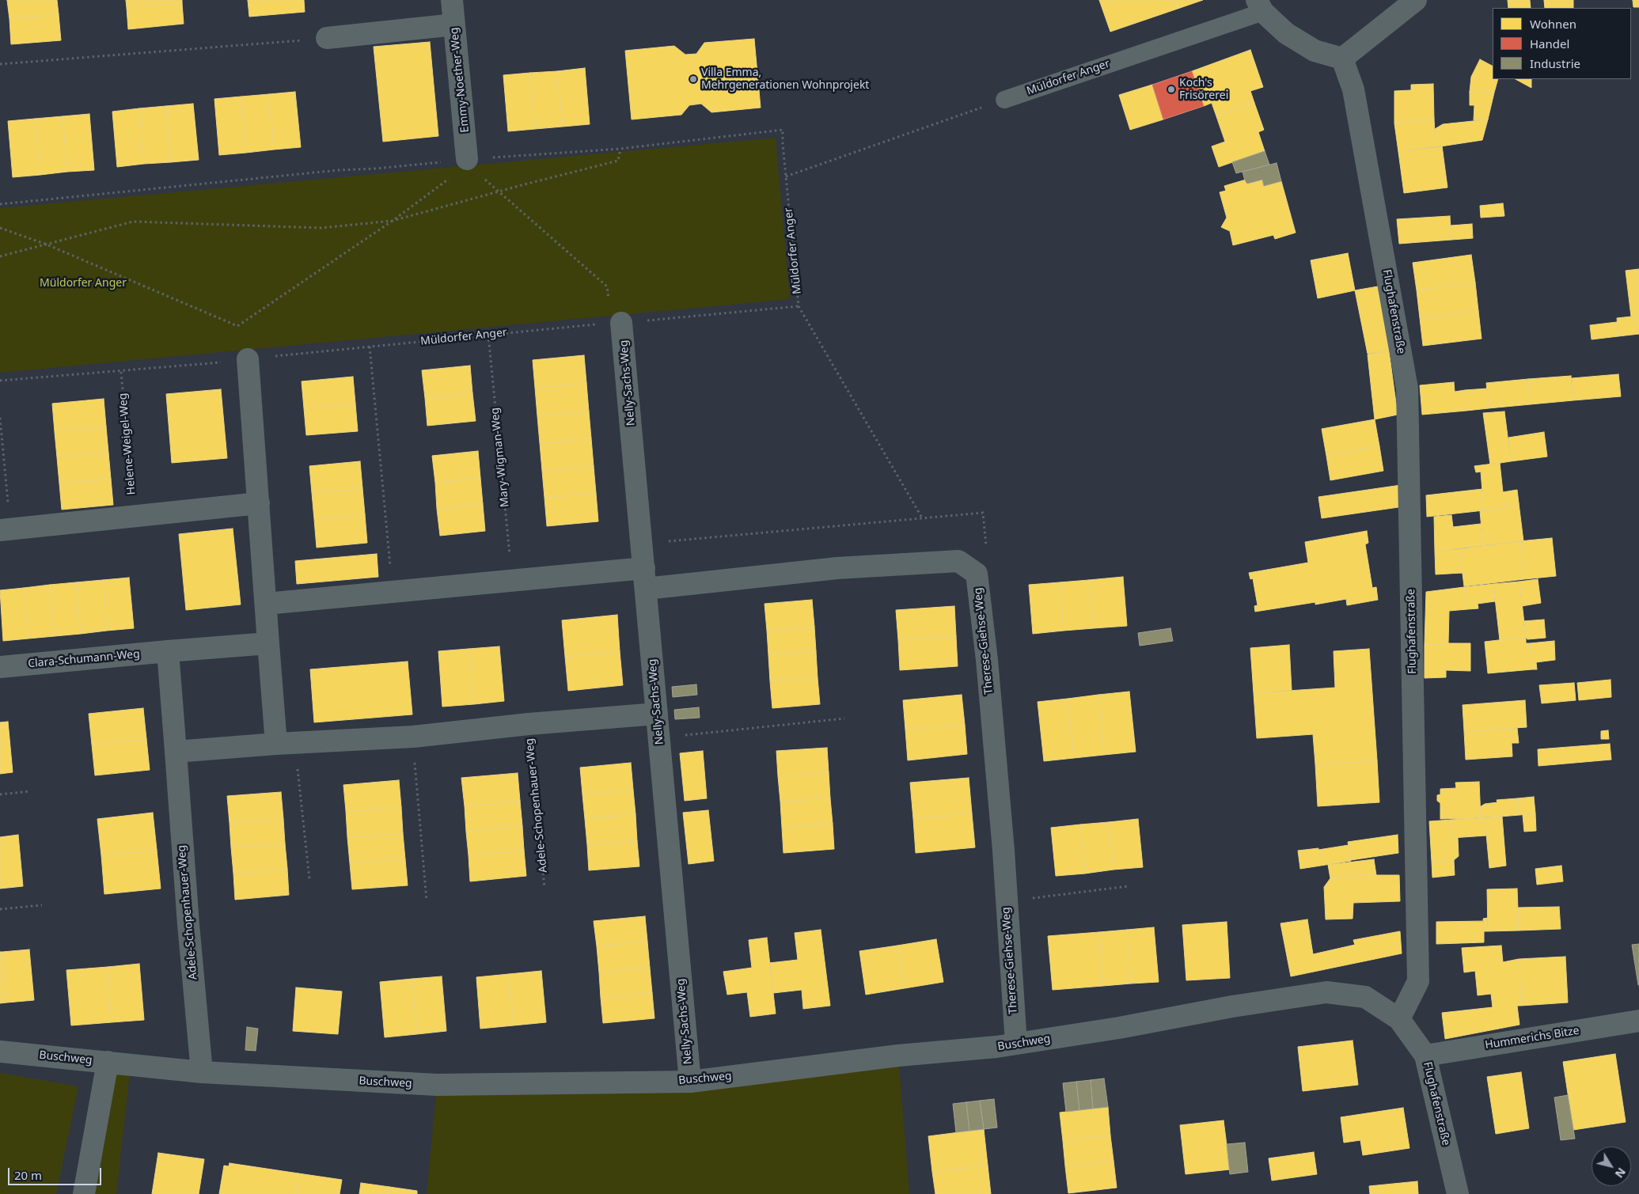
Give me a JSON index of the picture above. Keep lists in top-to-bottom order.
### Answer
{
  "streets": {
    "street": [
      "Emmy-Noether-Weg",
      "Flughafenstraße",
      "Nelly-Sachs-Weg",
      "Therese-Giehse-Weg",
      "Clara-Schumann-Weg",
      "Adele-Schopenhauer-Weg",
      "Hummerichs Bitze",
      "Buschweg"
    ],
    "lane": ["Müldorfer Anger"],
    "path": ["Helene-Weigel-Weg", "Mary-Wigman-Weg"]
  },
  "crossings": [
    ["Müldorfer Anger", "Emmy-Noether-Weg"],
    ["Müldorfer Anger", "Nelly-Sachs-Weg"],
    ["Müldorfer Anger", "Helene-Weigel-Weg"],
    ["Müldorfer Anger", "Mary-Wigman-Weg"],
    ["Flughafenstraße", "Hummerichs Bitze"],
    ["Flughafenstraße", "Buschweg"],
    ["Nelly-Sachs-Weg", "Therese-Giehse-Weg"],
    ["Nelly-Sachs-Weg", "Adele-Schopenhauer-Weg"],
    ["Nelly-Sachs-Weg", "Buschweg"],
    ["Therese-Giehse-Weg", "Buschweg"],
    ["Clara-Schumann-Weg", "Adele-Schopenhauer-Weg"],
    ["Adele-Schopenhauer-Weg", "Buschweg"]
  ],
  "parks": ["Müldorfer Anger"],
  "places": ["Villa Emma, Mehrgenerationen Wohnprojekt", "Koch's Frisörerei"],
  "legend": ["Wohnen", "Handel", "Industrie"],
  "scale_bar": "20 m",
  "north": "bottom right"
}
